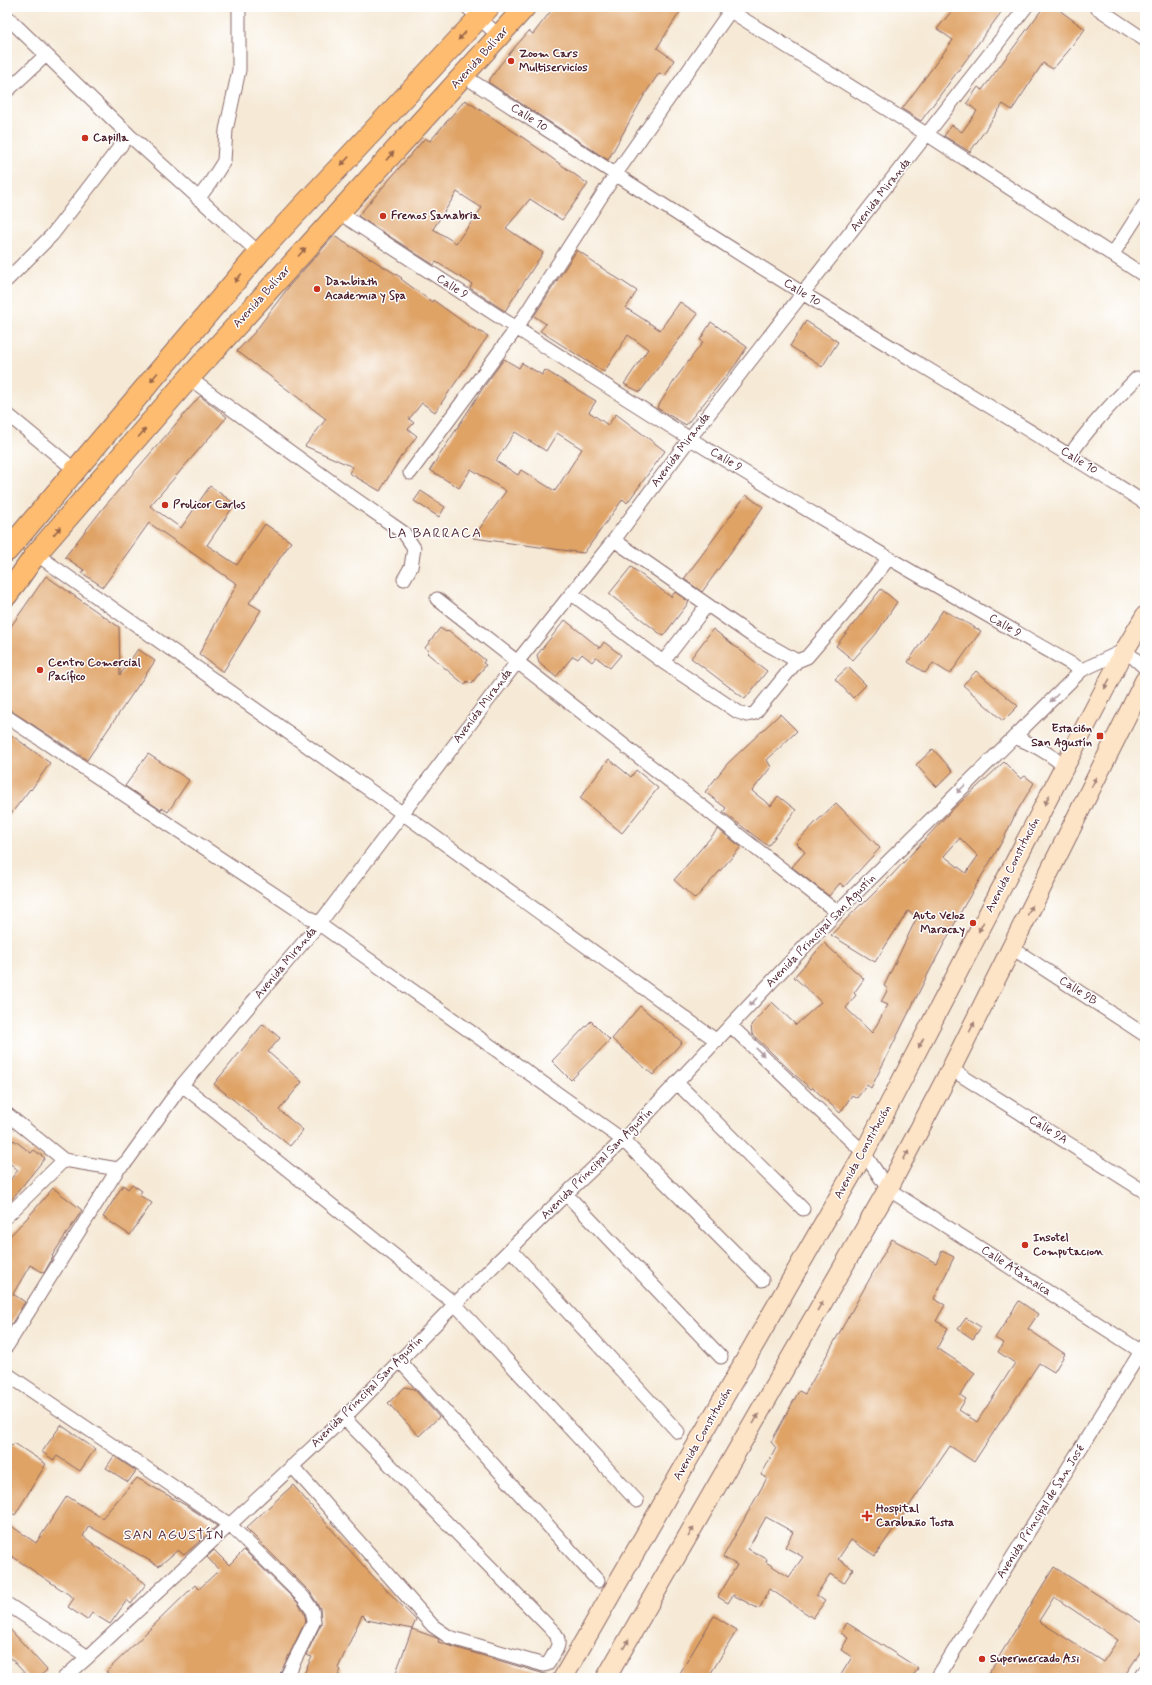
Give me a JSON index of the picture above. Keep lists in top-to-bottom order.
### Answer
{
  "streets": {
    "main road": ["Avenida Bolívar"],
    "street": [
      "Calle 10",
      "Avenida Miranda",
      "Calle 9",
      "Avenida Constitución",
      "Avenida Principal San Agustín",
      "Calle 9B",
      "Calle 9A",
      "Calle Atamaica",
      "Avenida Principal de San José"
    ]
  },
  "crossings": [
    ["Avenida Bolívar", "Calle 10"],
    ["Avenida Bolívar", "Calle 9"],
    ["Calle 10", "Avenida Miranda"],
    ["Avenida Miranda", "Calle 9"],
    ["Calle 9", "Avenida Principal San Agustín"],
    ["Avenida Constitución", "Avenida Principal San Agustín"],
    ["Calle Atamaica", "Avenida Principal de San José"]
  ],
  "districts": ["LA BARRACA", "SAN AGUSTÍN"],
  "places": {
    "other": [
      "Zoom Cars Multiservicios",
      "Capilla",
      "Frenos Sanabria",
      "Dambiath Academia y Spa",
      "Prolicor Carlos",
      "Centro Comercial Pacífico",
      "Auto Veloz Maracay",
      "Insotel Computacion",
      "Supermercado Asi"
    ],
    "transit": ["Estación San Agustín"],
    "health": ["Hospital Carabaño Tosta"]
  }
}
